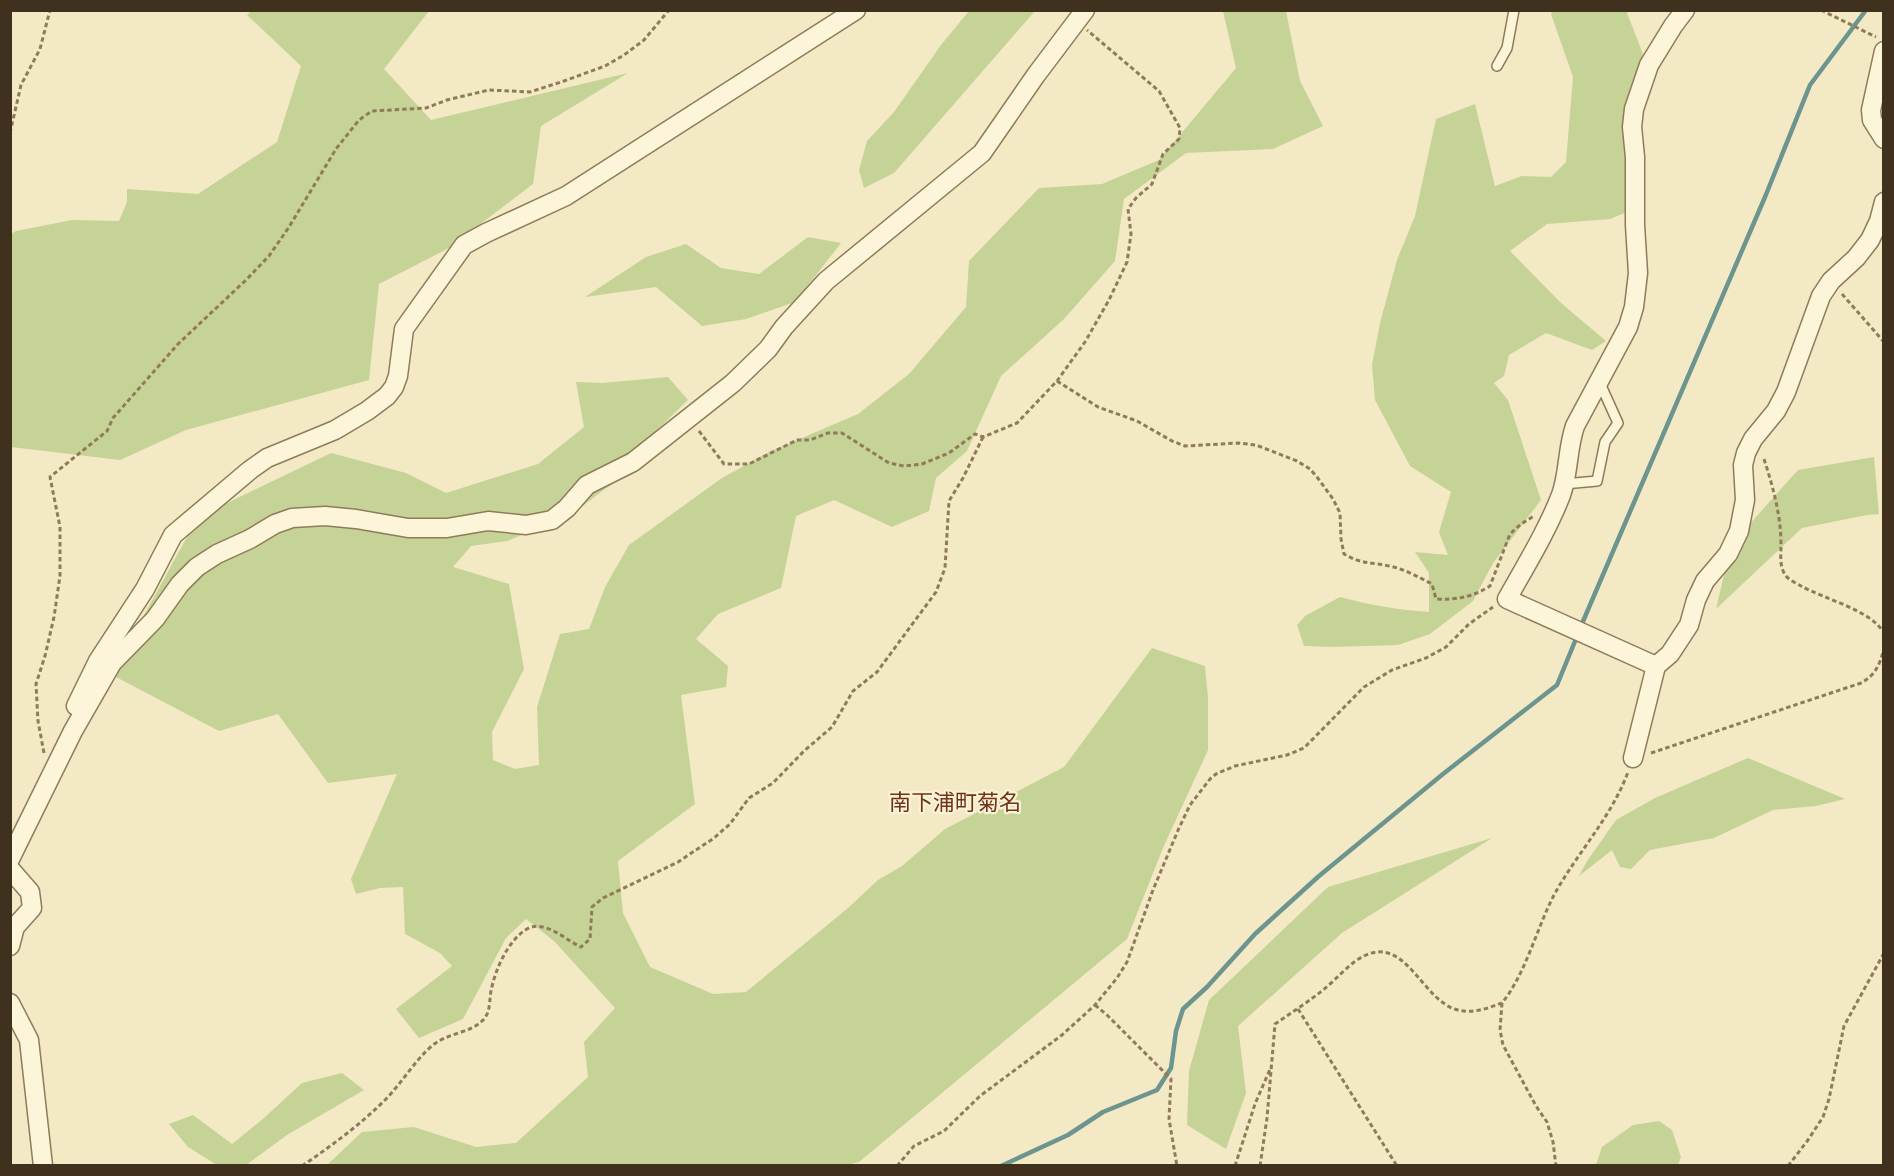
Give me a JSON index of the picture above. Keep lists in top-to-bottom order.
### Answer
{
  "districts": ["南下浦町菊名"]
}
